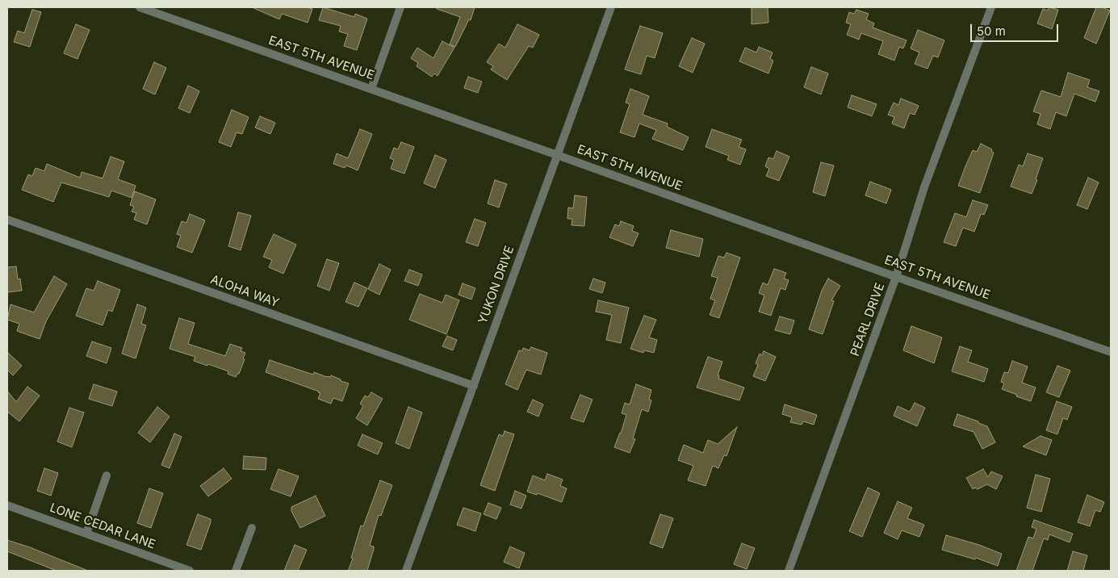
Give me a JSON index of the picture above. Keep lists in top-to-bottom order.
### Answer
{
  "streets": {
    "street": [
      "EAST 5TH AVENUE",
      "YUKON DRIVE",
      "ALOHA WAY",
      "PEARL DRIVE",
      "LONE CEDAR LANE"
    ]
  },
  "crossings": [
    ["EAST 5TH AVENUE", "YUKON DRIVE"],
    ["EAST 5TH AVENUE", "PEARL DRIVE"],
    ["YUKON DRIVE", "ALOHA WAY"]
  ],
  "scale_bar": "50 m"
}
